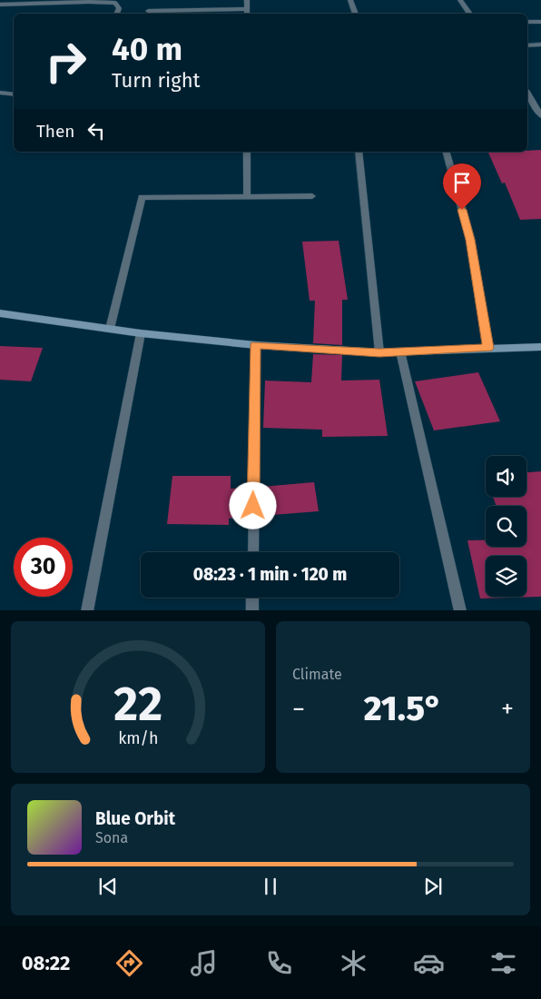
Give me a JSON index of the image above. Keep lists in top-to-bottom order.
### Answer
{
  "page": {
    "turn": ["40 m", "Turn right"],
    "then": "Then",
    "limit": "30",
    "trip": "08:23 · 1 min · 120 m",
    "tile": "Climate",
    "heat": ["−", "21.5°", "+"],
    "song": ["Blue Orbit", "Sona"],
    "tabs": "08:22",
    "gauge": ["22", "km/h"]
  }
}
